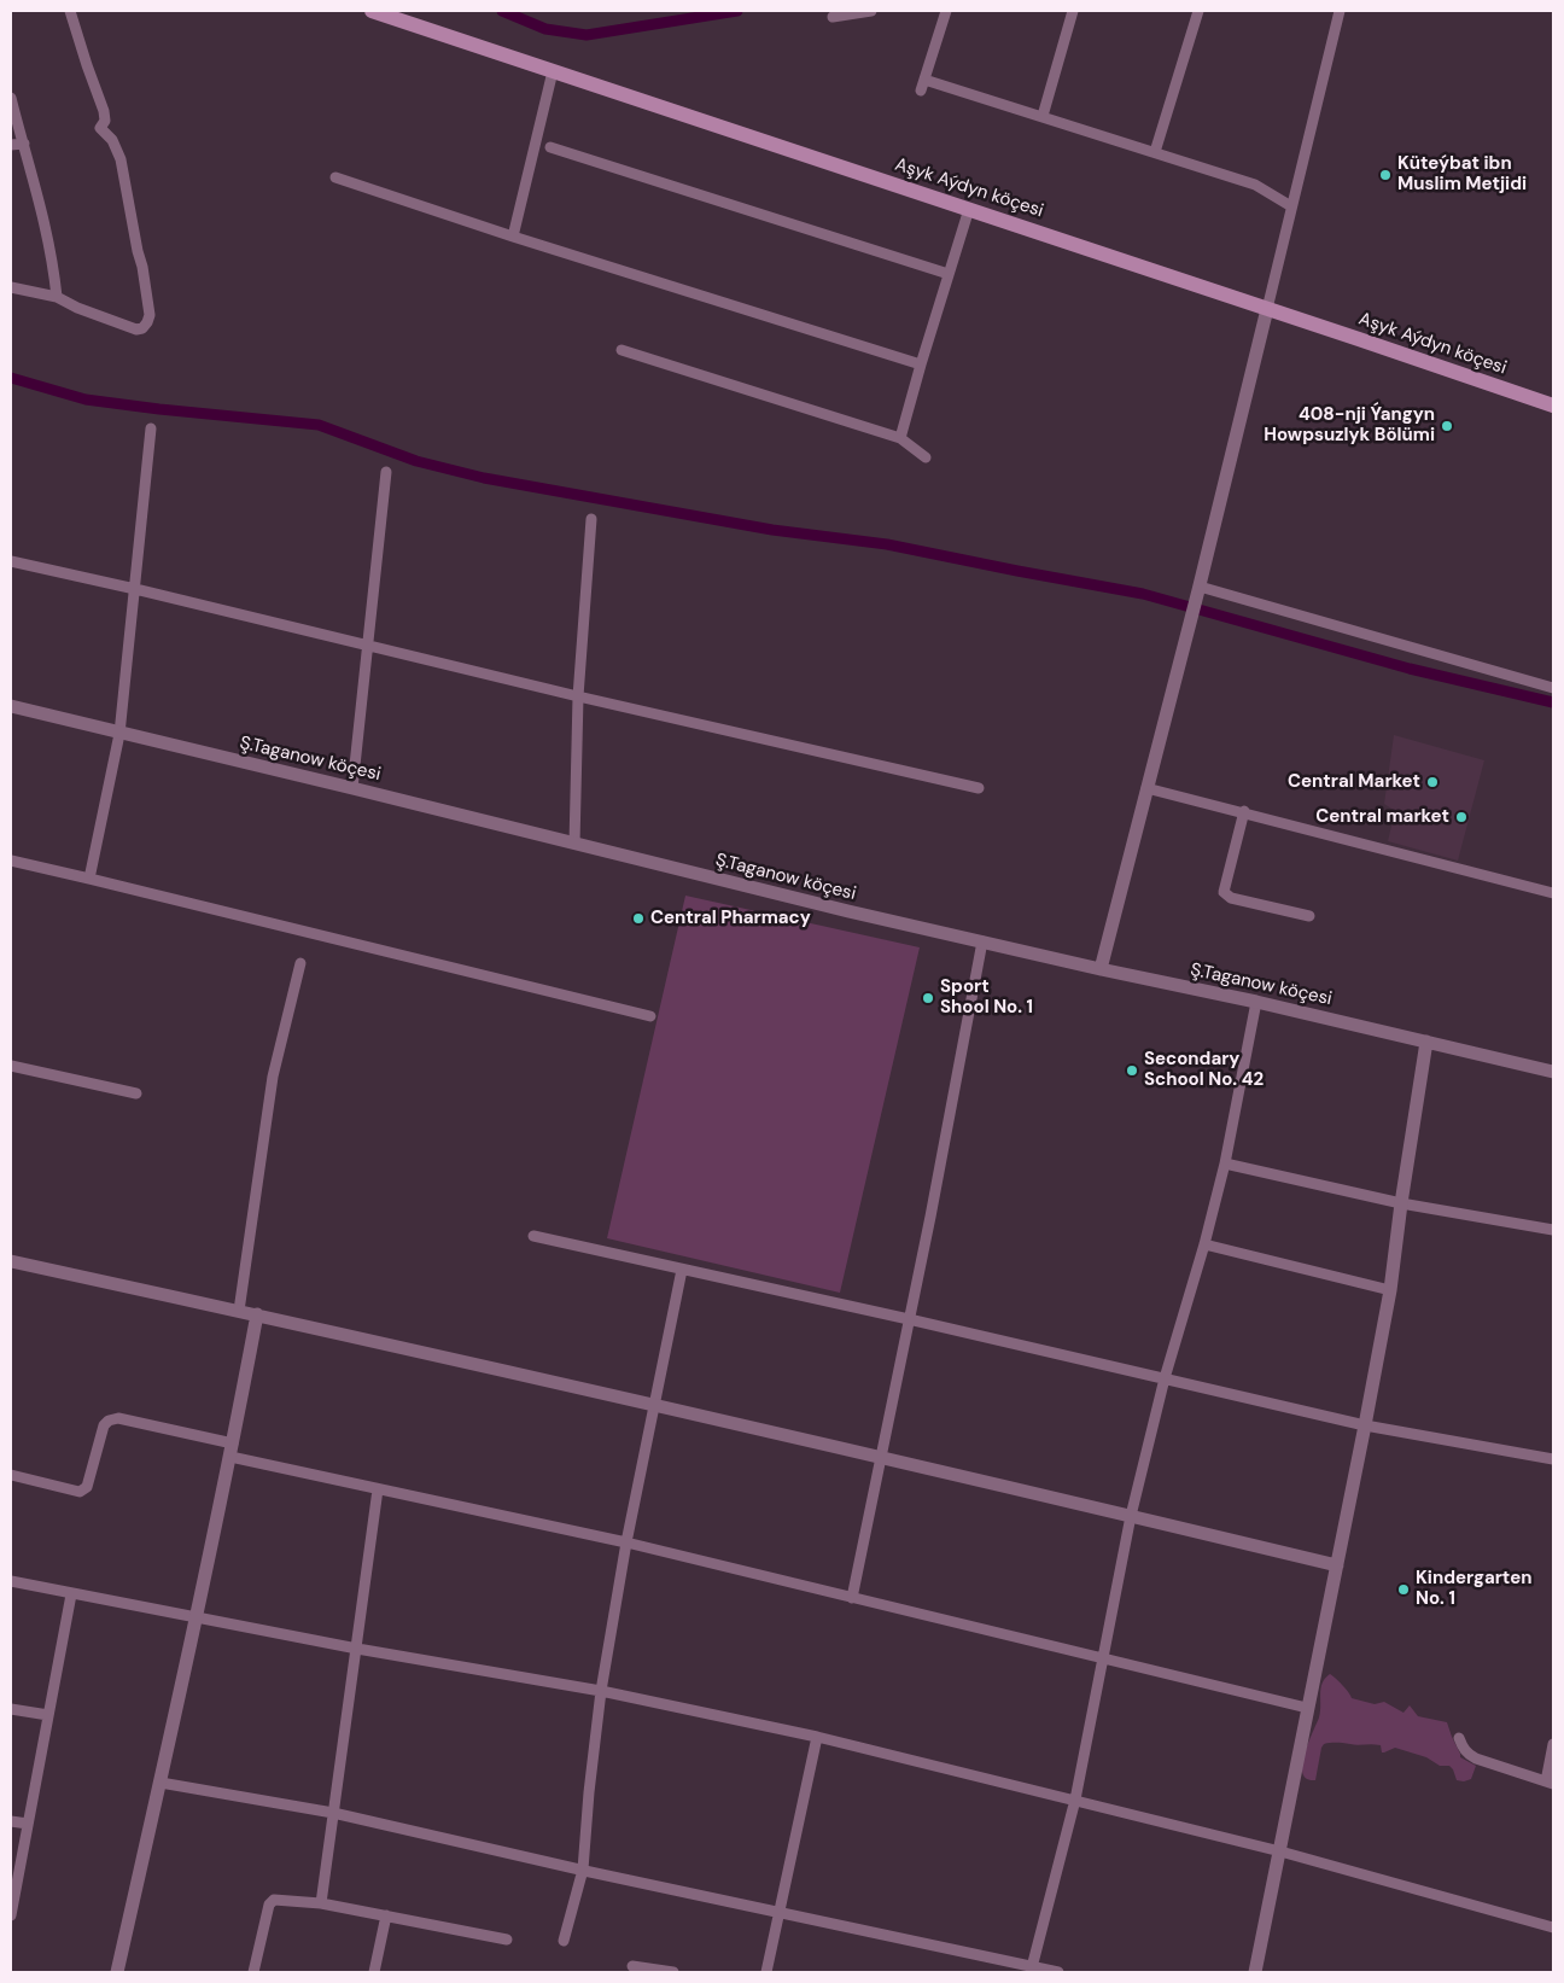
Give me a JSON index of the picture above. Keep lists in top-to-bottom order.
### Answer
{
  "streets": {
    "main road": ["Aşyk Aýdyn köçesi"],
    "street": ["Ş.Taganow köçesi"]
  },
  "places": [
    "Küteýbat ibn Muslim Metjidi",
    "408-nji Ýangyn Howpsuzlyk Bölümi",
    "Central Market",
    "Central market",
    "Central Pharmacy",
    "Sport Shool No. 1",
    "Secondary School No. 42",
    "Kindergarten No. 1"
  ]
}
